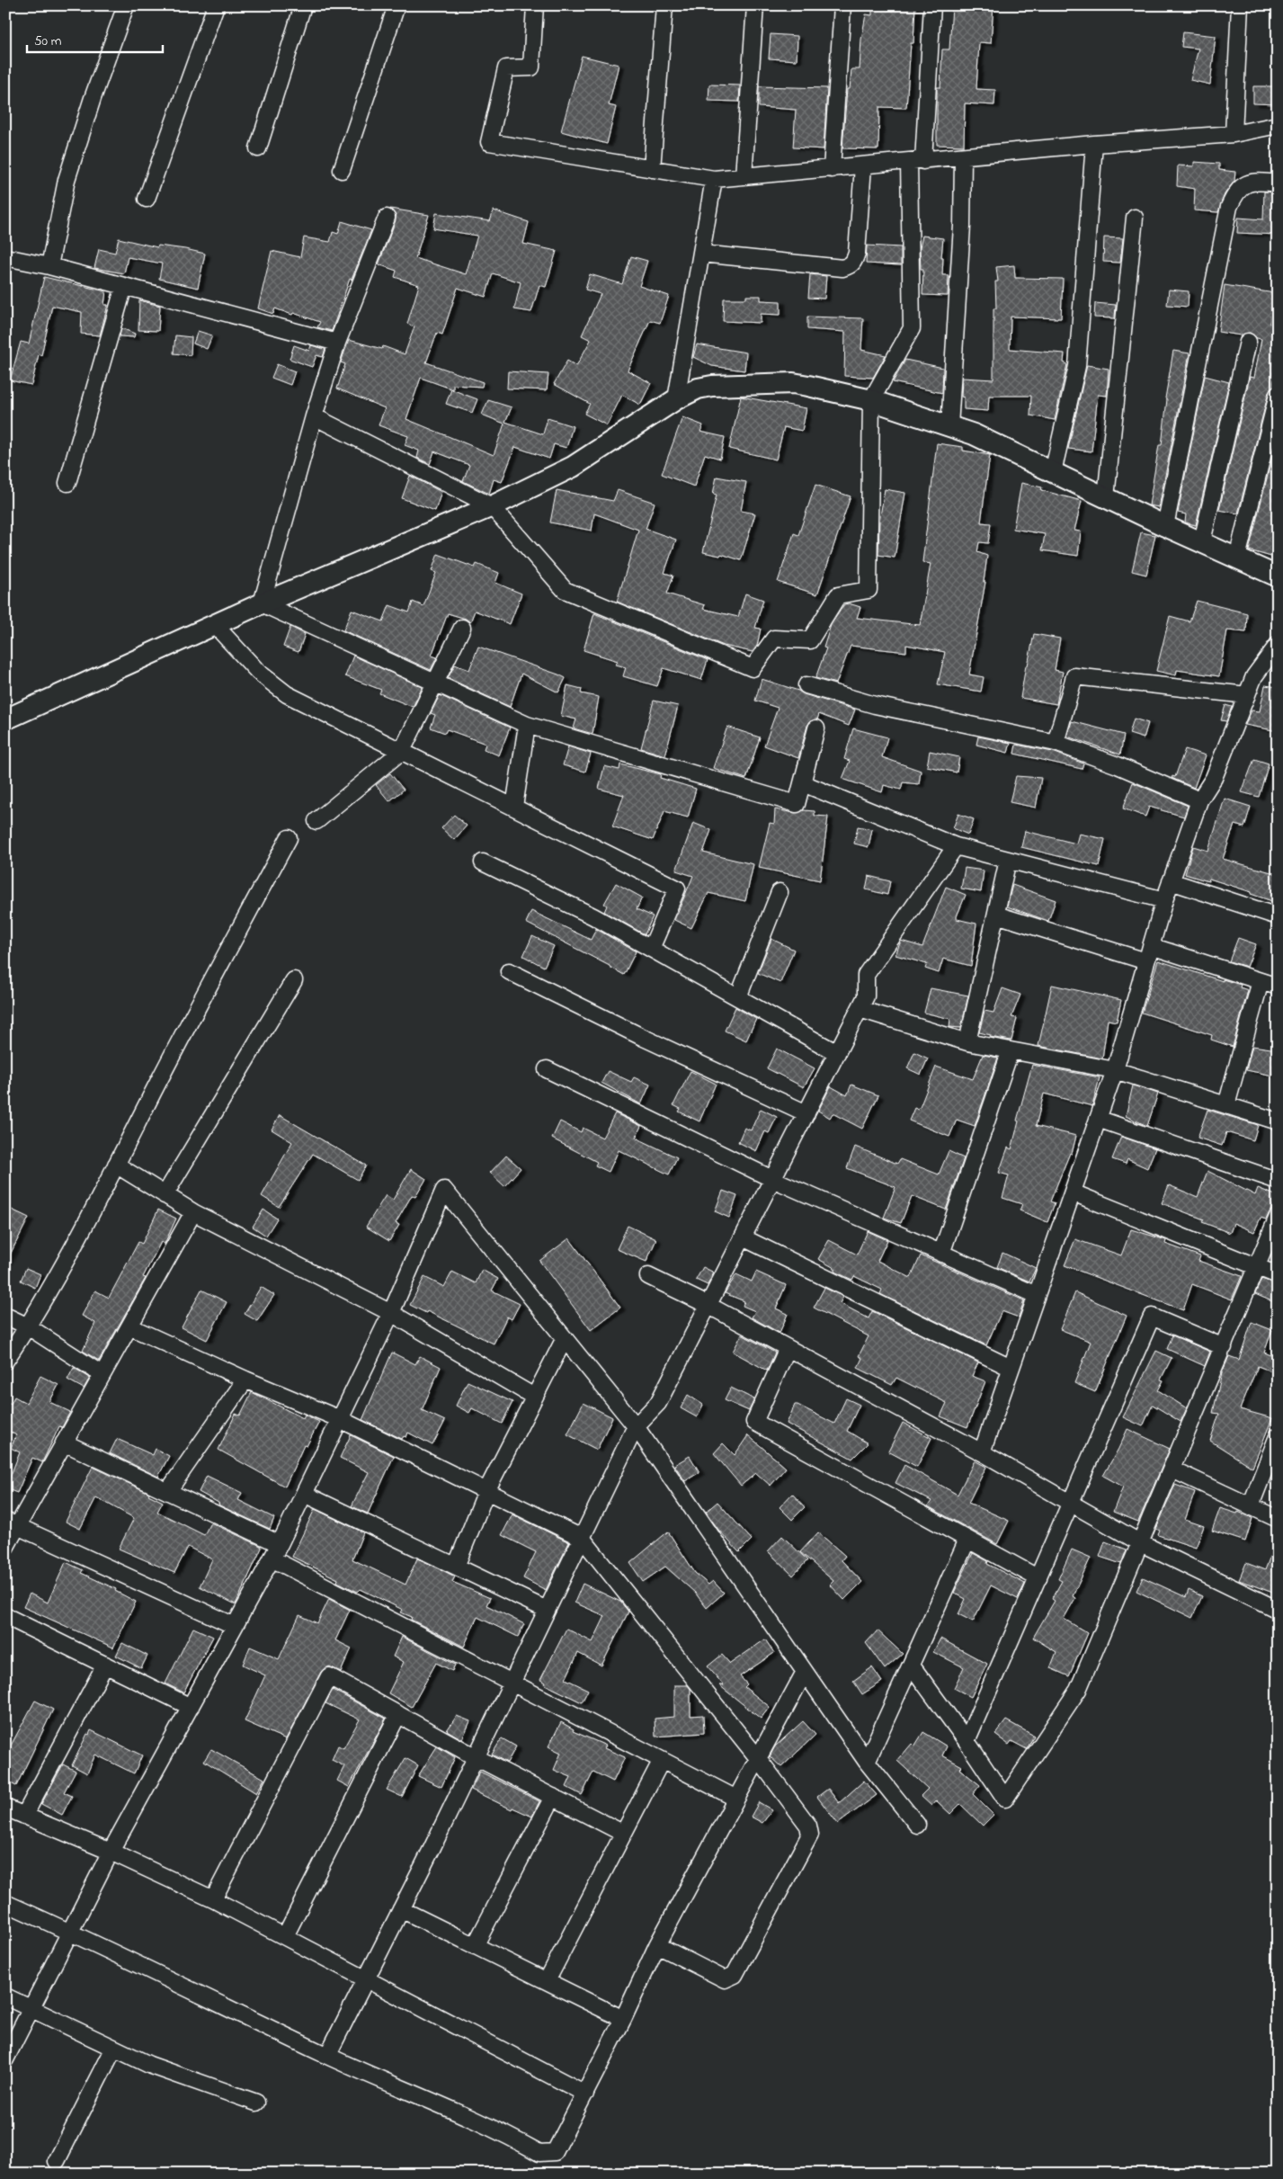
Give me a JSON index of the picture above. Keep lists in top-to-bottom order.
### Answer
{
  "scale_bar": "50 m"
}
